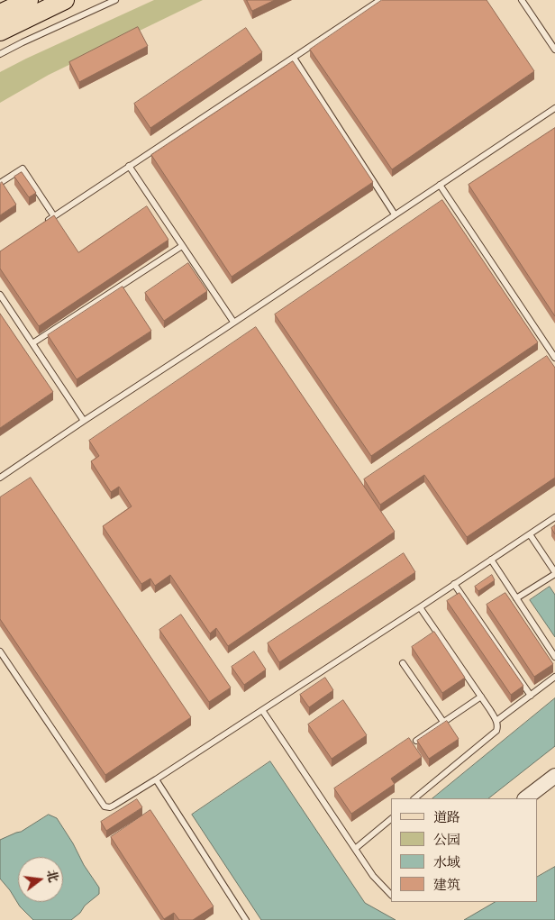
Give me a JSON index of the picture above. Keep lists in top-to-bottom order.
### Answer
{
  "legend": [
    "道路",
    "公园",
    "水域",
    "建筑"
  ],
  "north": "right"
}
